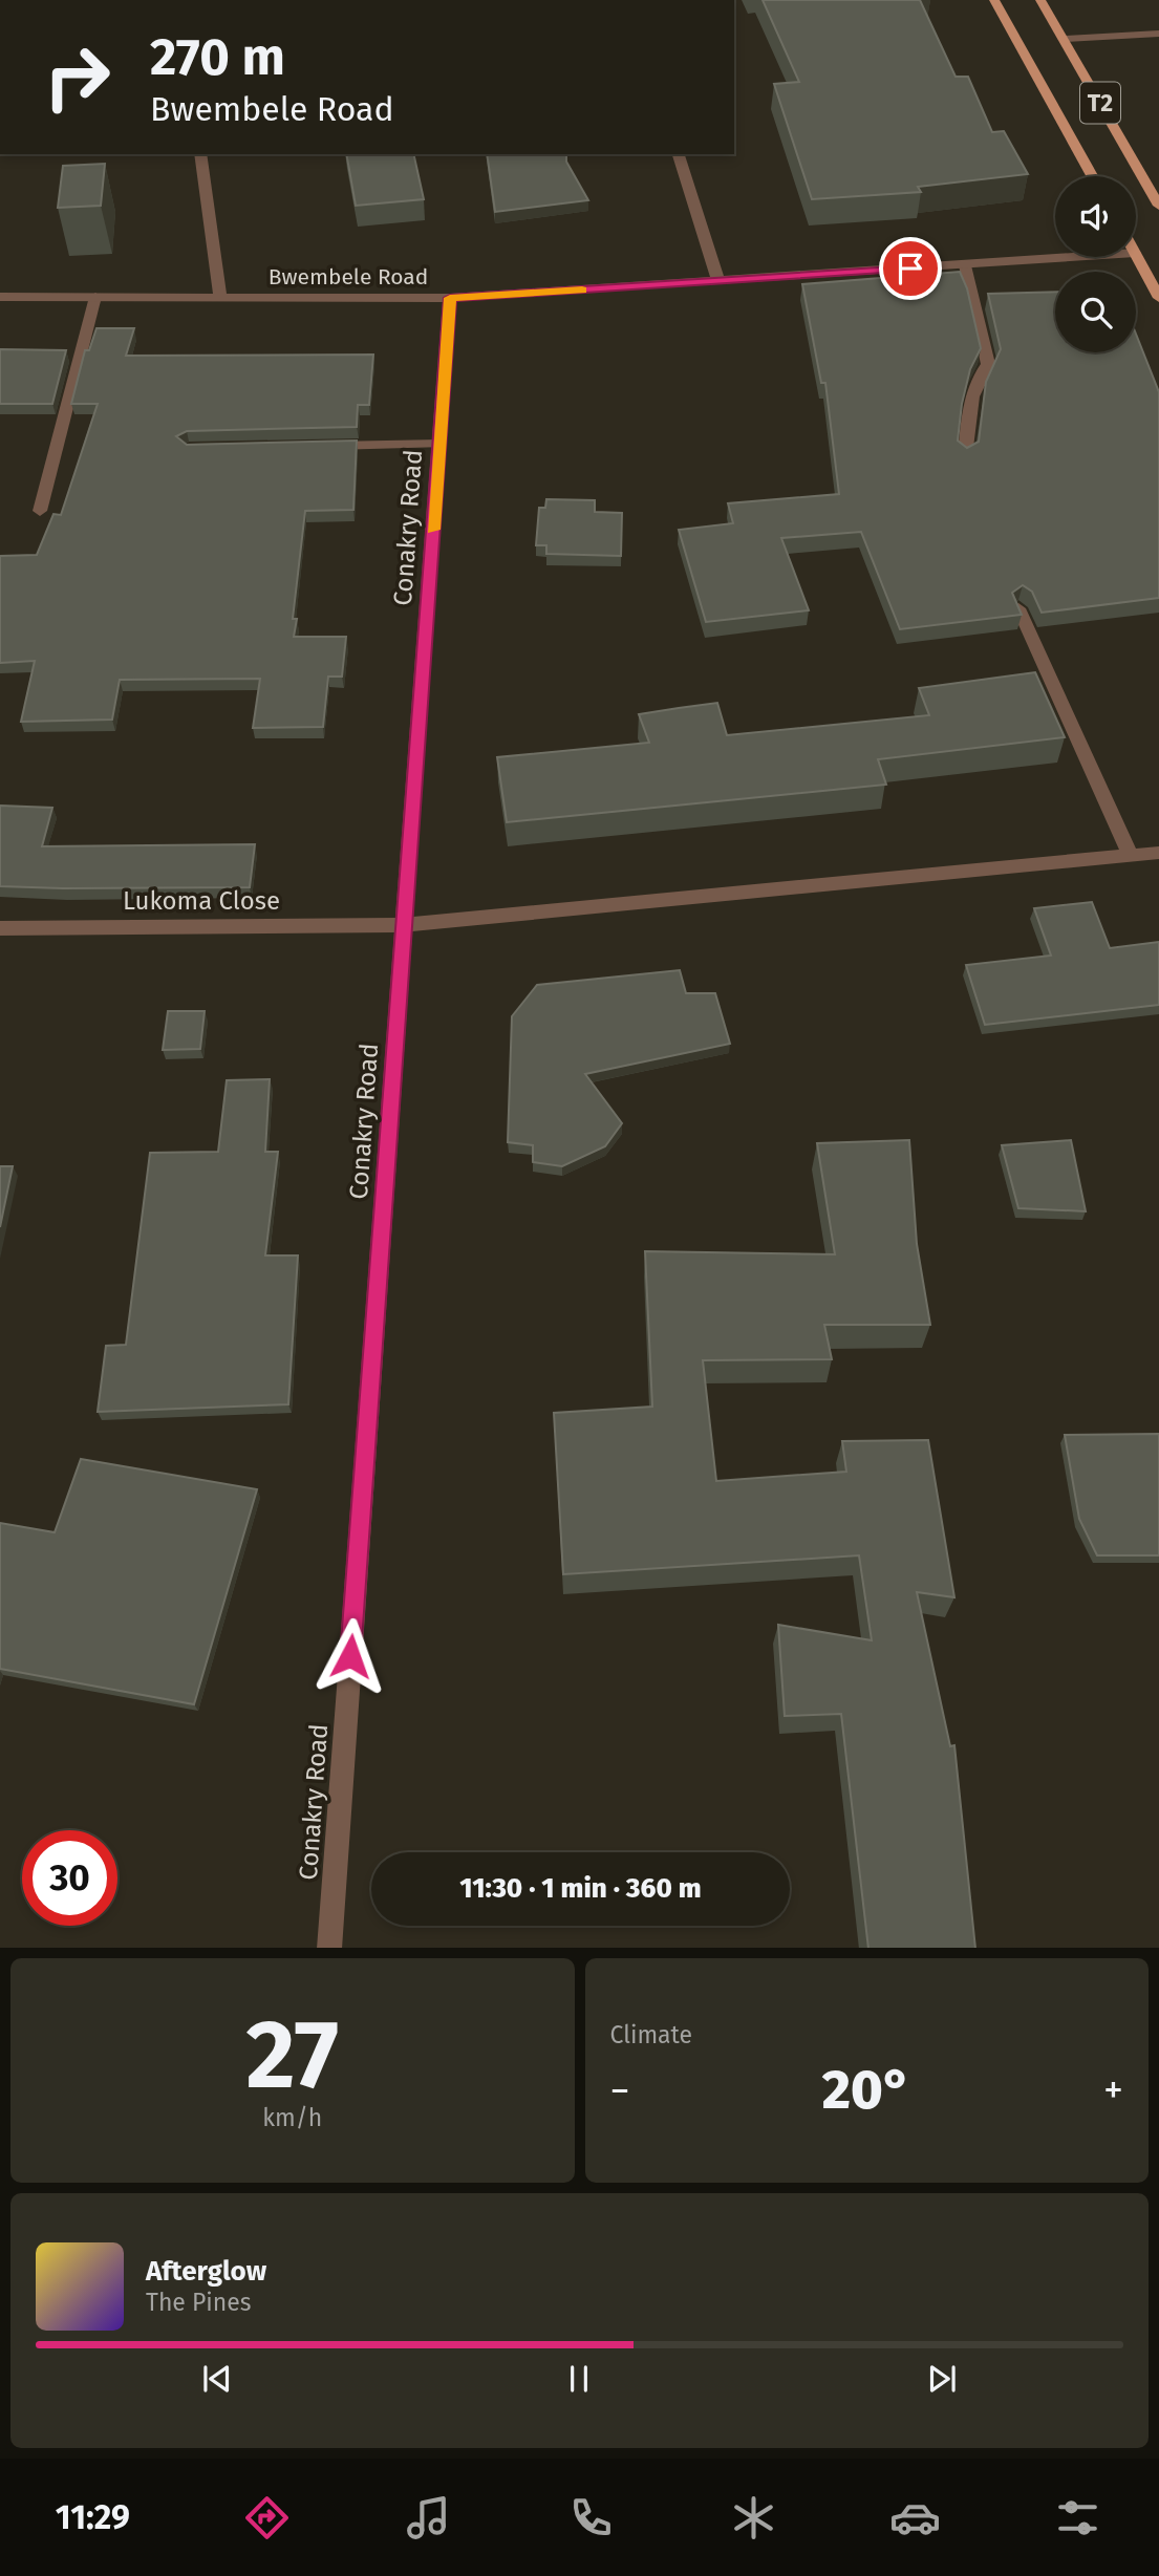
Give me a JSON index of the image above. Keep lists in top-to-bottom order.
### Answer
{
  "streets": {
    "main road": ["T2"],
    "street": ["Bwembele Road", "Conakry Road", "Lukoma Close"]
  },
  "crossings": [
    ["Bwembele Road", "Conakry Road"],
    ["Conakry Road", "Lukoma Close"]
  ],
  "page": {
    "turn": ["270 m", "Bwembele Road"],
    "limit": "30",
    "trip": "11:30 · 1 min · 360 m",
    "tile": [
      ["27", "km/h"],
      "Climate"
    ],
    "heat": ["−", "20°", "+"],
    "song": ["Afterglow", "The Pines"],
    "tabs": "11:29"
  }
}
